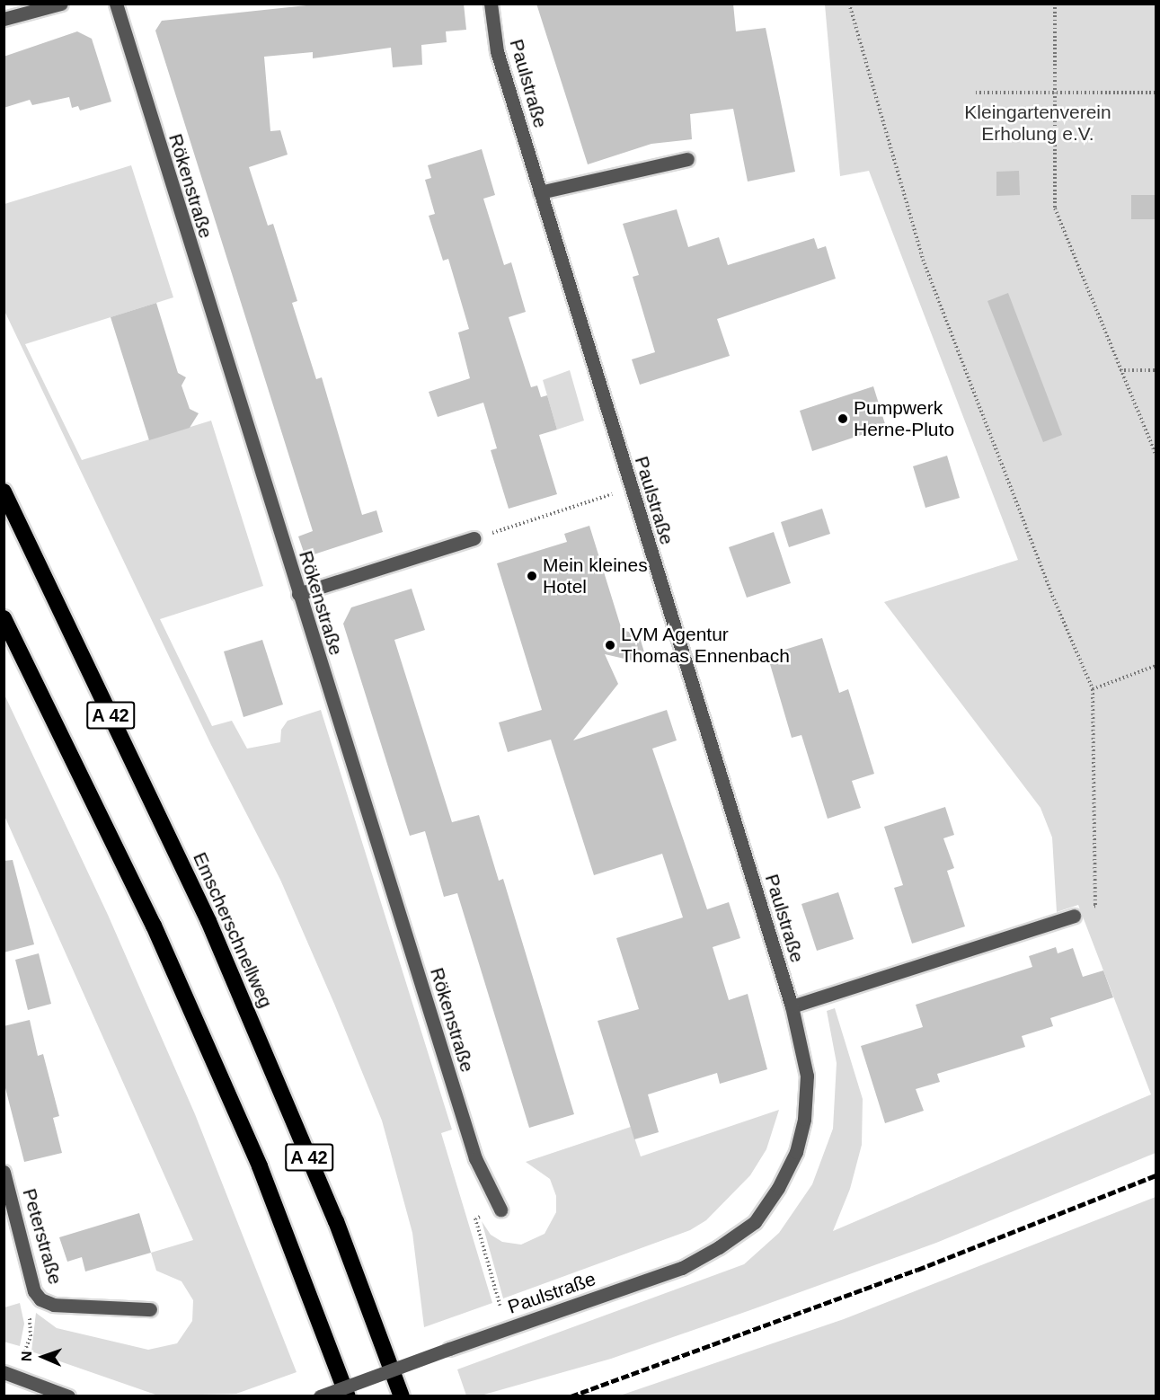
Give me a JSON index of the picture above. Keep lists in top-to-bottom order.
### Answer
{
  "streets": {
    "highway": ["A 42", "Emscherschnellweg"],
    "street": ["Paulstraße", "Rökenstraße", "Peterstraße"]
  },
  "parks": ["Kleingartenverein Erholung e.V."],
  "places": ["Pumpwerk Herne-Pluto", "Mein kleines Hotel", "LVM Agentur Thomas Ennenbach"],
  "north": "left"
}
